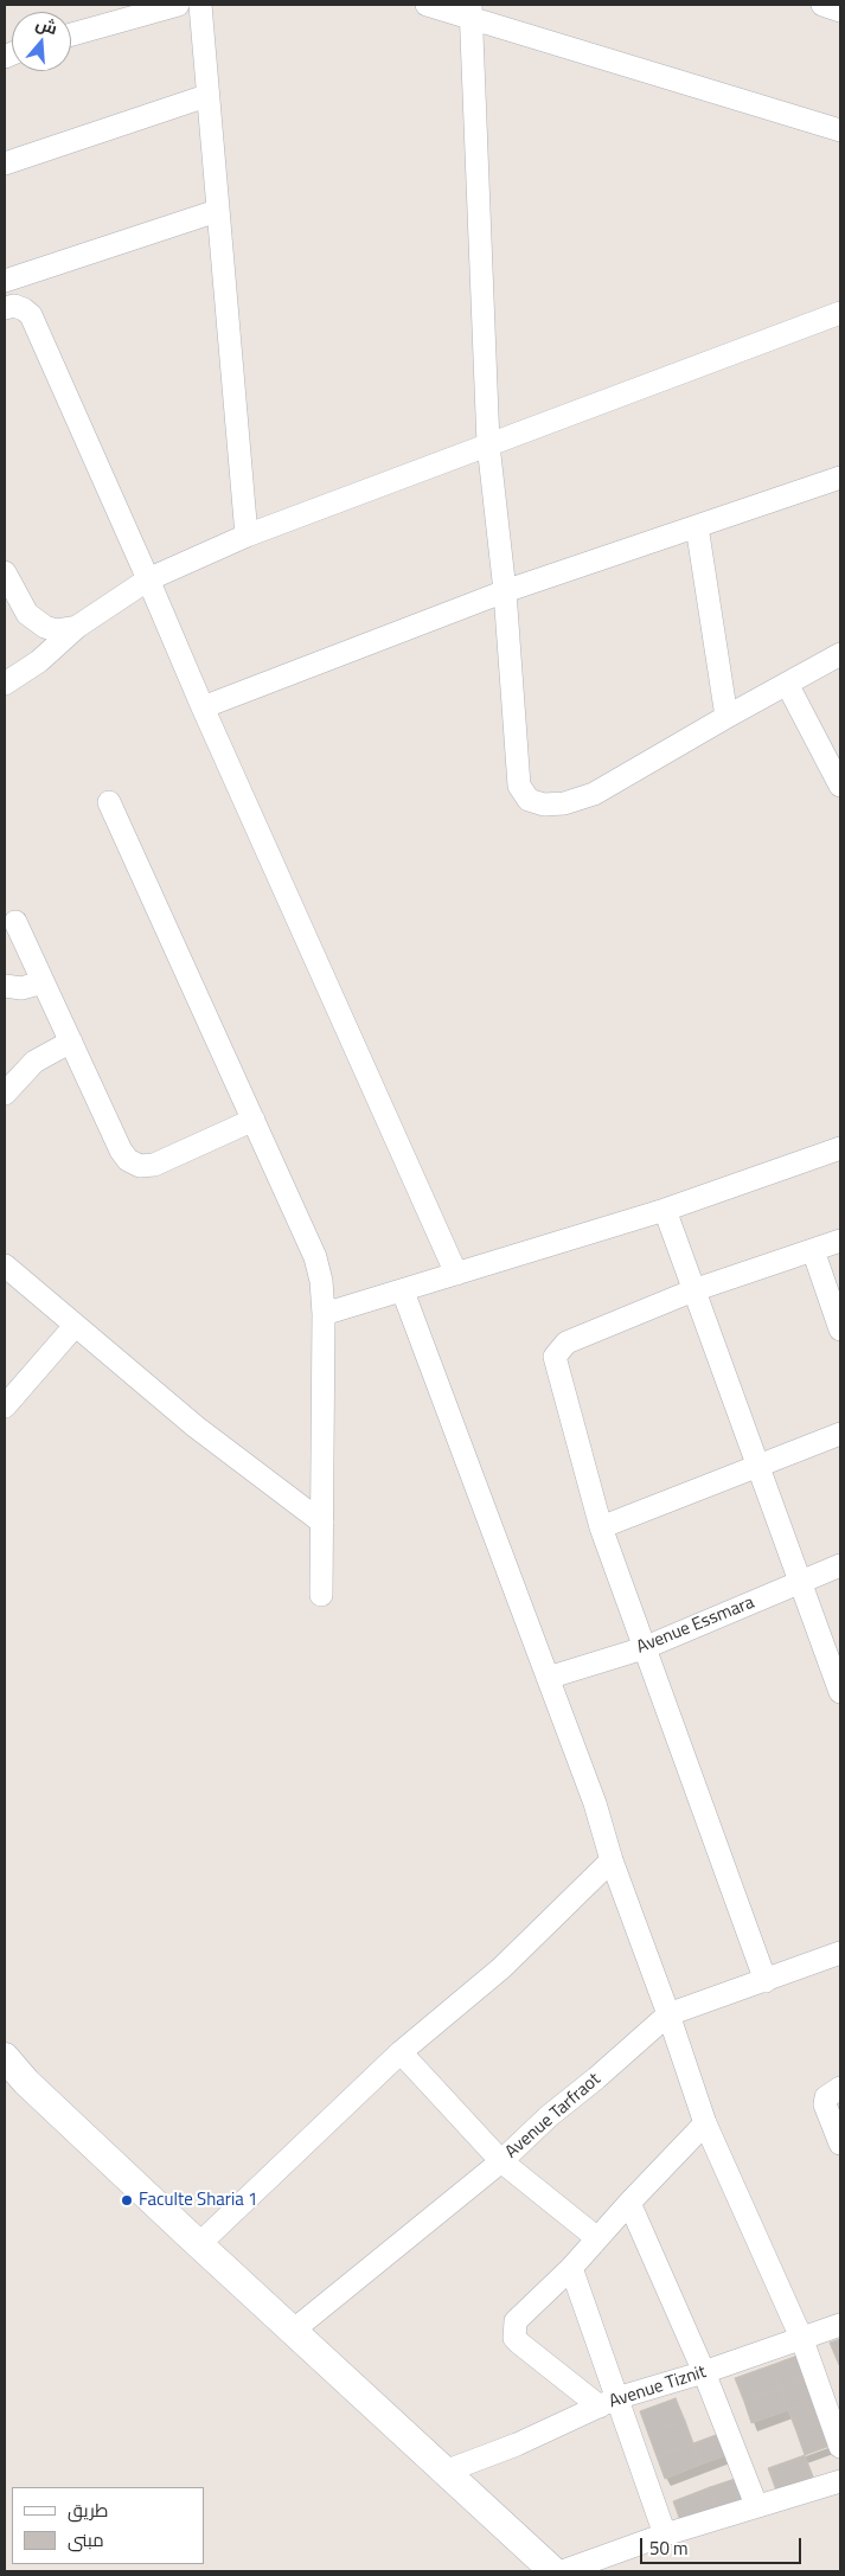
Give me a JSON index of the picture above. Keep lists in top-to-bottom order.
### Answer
{
  "streets": {
    "street": ["Avenue Essmara", "Avenue Tarfraot", "Avenue Tiznit"]
  },
  "places": ["Faculte Sharia 1"],
  "legend": ["طريق", "مبنى"],
  "scale_bar": "50 m",
  "north": "top"
}
